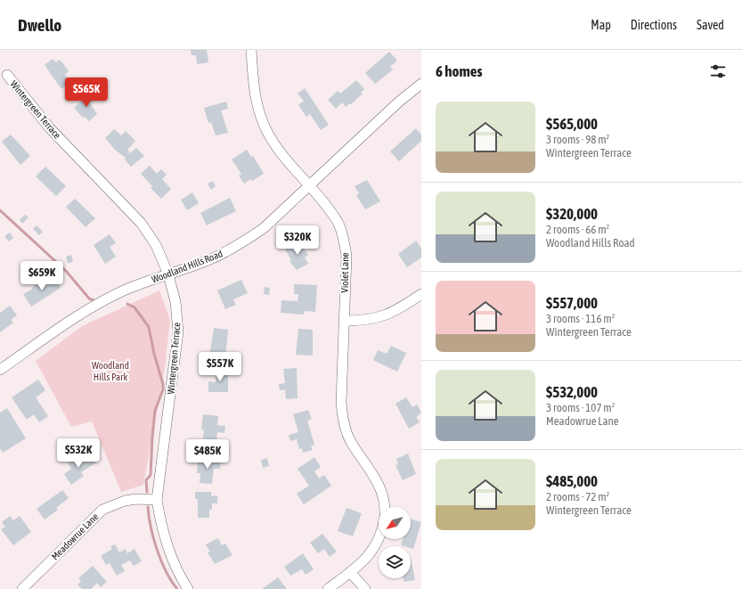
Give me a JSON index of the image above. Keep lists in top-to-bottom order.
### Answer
{
  "streets": {
    "street": [
      "Wintergreen Terrace",
      "Woodland Hills Road",
      "Violet Lane",
      "Meadowrue Lane"
    ]
  },
  "crossings": [
    ["Wintergreen Terrace", "Woodland Hills Road"],
    ["Wintergreen Terrace", "Meadowrue Lane"],
    ["Woodland Hills Road", "Violet Lane"]
  ],
  "parks": ["Woodland Hills Park"],
  "north": "bottom left",
  "page": {
    "header": "Dwello",
    "nav": ["Map", "Directions", "Saved"],
    "heading": "6 homes",
    "price": [
      "$565K",
      "$320K",
      "$659K",
      "$557K",
      "$532K",
      "$485K"
    ],
    "list": [
      {
        "name": "$565,000",
        "note": "3 rooms · 98 m² · Wintergreen Terrace"
      },
      {
        "name": "$320,000",
        "note": "2 rooms · 66 m² · Woodland Hills Road"
      },
      {
        "name": "$557,000",
        "note": "3 rooms · 116 m² · Wintergreen Terrace"
      },
      {
        "name": "$532,000",
        "note": "3 rooms · 107 m² · Meadowrue Lane"
      },
      {
        "name": "$485,000",
        "note": "2 rooms · 72 m² · Wintergreen Terrace"
      }
    ]
  }
}
